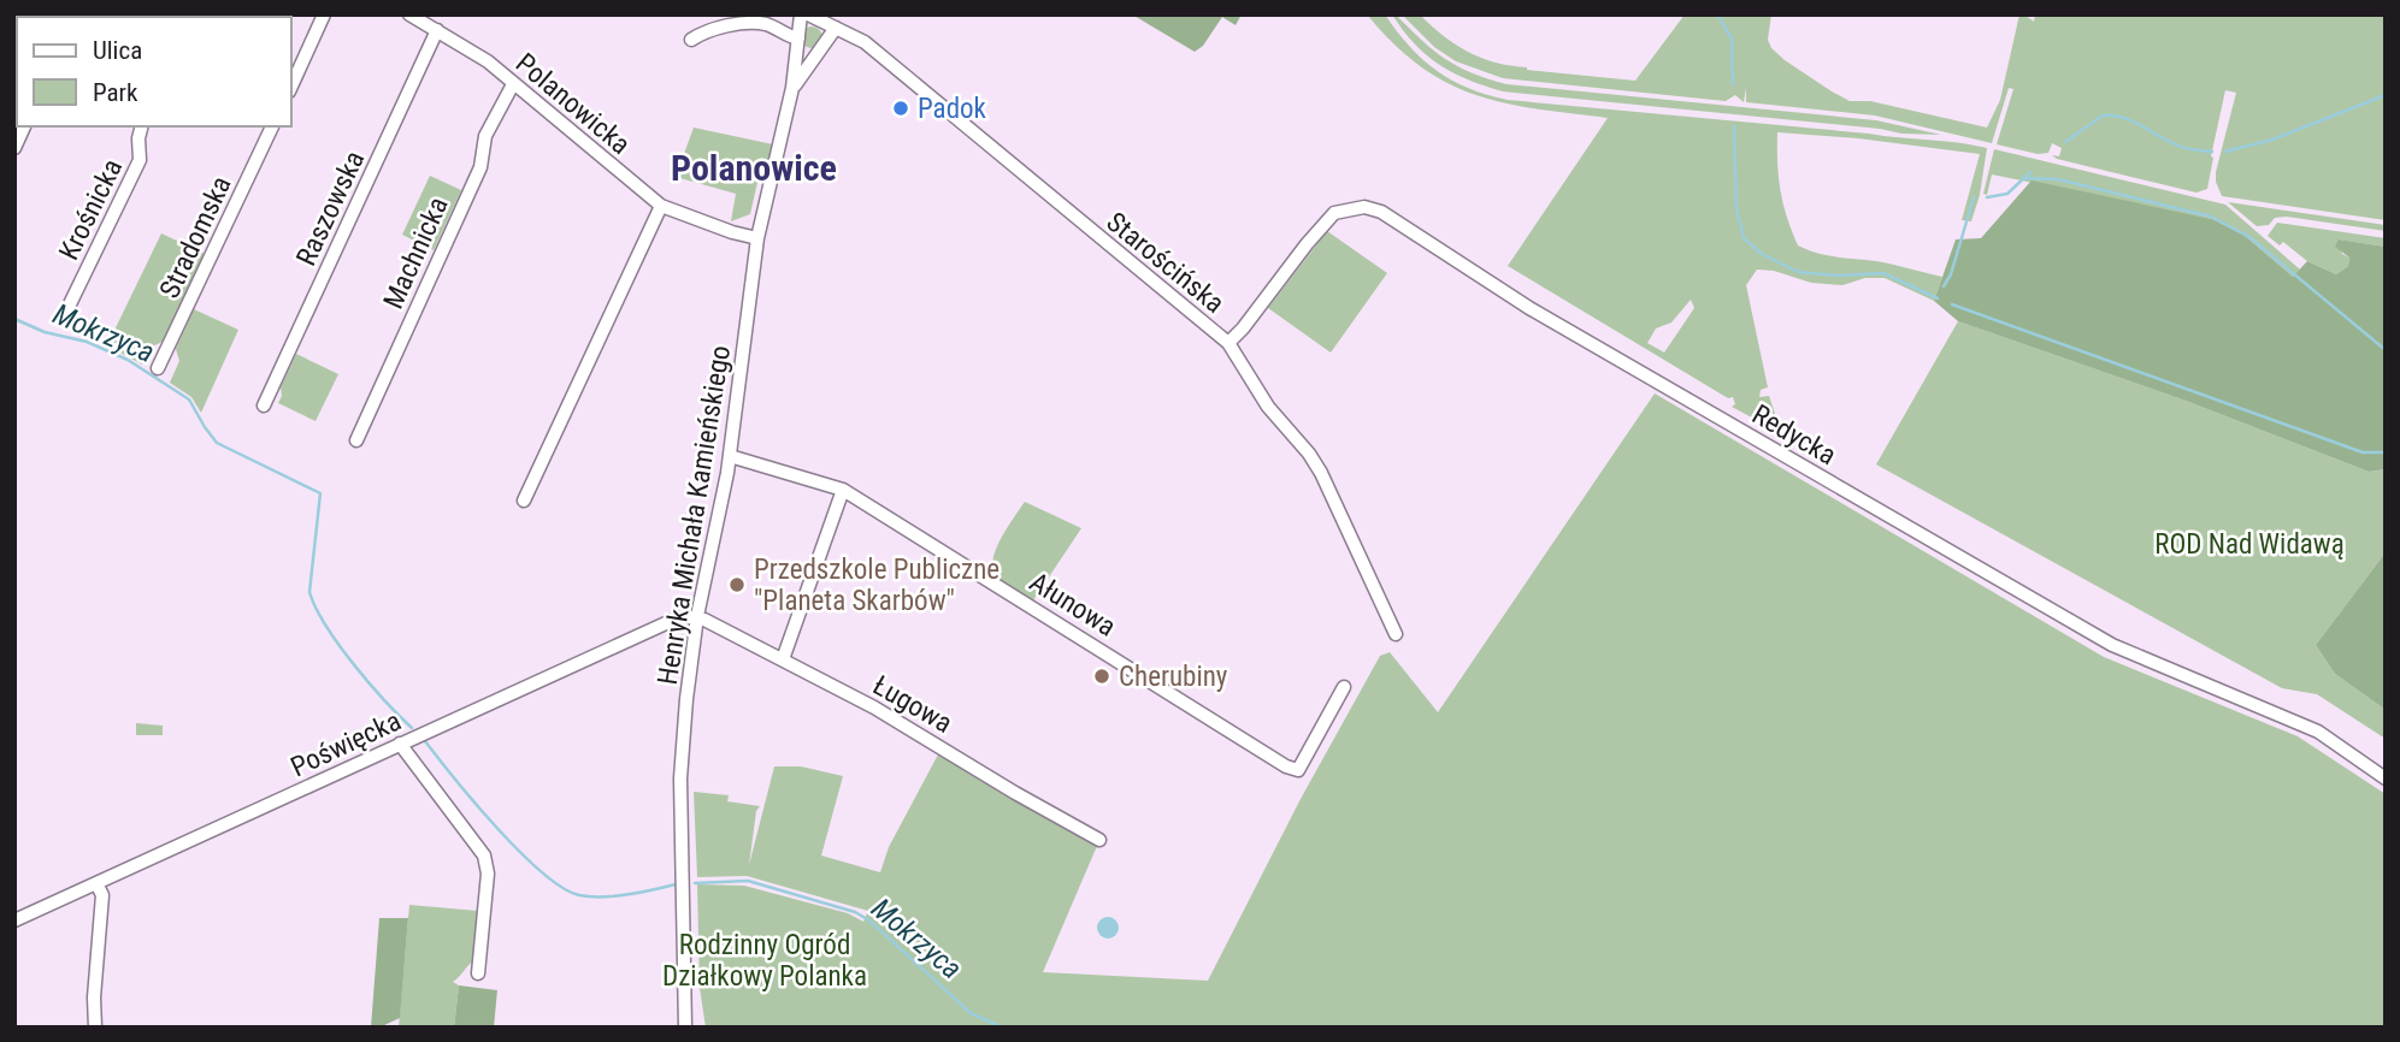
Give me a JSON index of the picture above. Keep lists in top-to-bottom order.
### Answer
{
  "streets": {
    "street": [
      "Polanowicka",
      "Raszowska",
      "Krośnicka",
      "Stradomska",
      "Machnicka",
      "Starościńska",
      "Redycka",
      "Henryka Michała Kamieńskiego",
      "Ałunowa",
      "Ługowa",
      "Poświęcka"
    ]
  },
  "crossings": [
    ["Polanowicka", "Raszowska"],
    ["Polanowicka", "Machnicka"],
    ["Polanowicka", "Henryka Michała Kamieńskiego"],
    ["Starościńska", "Redycka"],
    ["Henryka Michała Kamieńskiego", "Ałunowa"],
    ["Henryka Michała Kamieńskiego", "Ługowa"],
    ["Henryka Michała Kamieńskiego", "Poświęcka"],
    ["Ługowa", "Poświęcka"]
  ],
  "districts": ["Polanowice"],
  "water": ["Mokrzyca"],
  "parks": ["ROD Nad Widawą", "Rodzinny Ogród Działkowy Polanka"],
  "places": ["Padok", "Przedszkole Publiczne \"Planeta Skarbów\"", "Cherubiny"],
  "legend": ["Ulica", "Park"]
}
